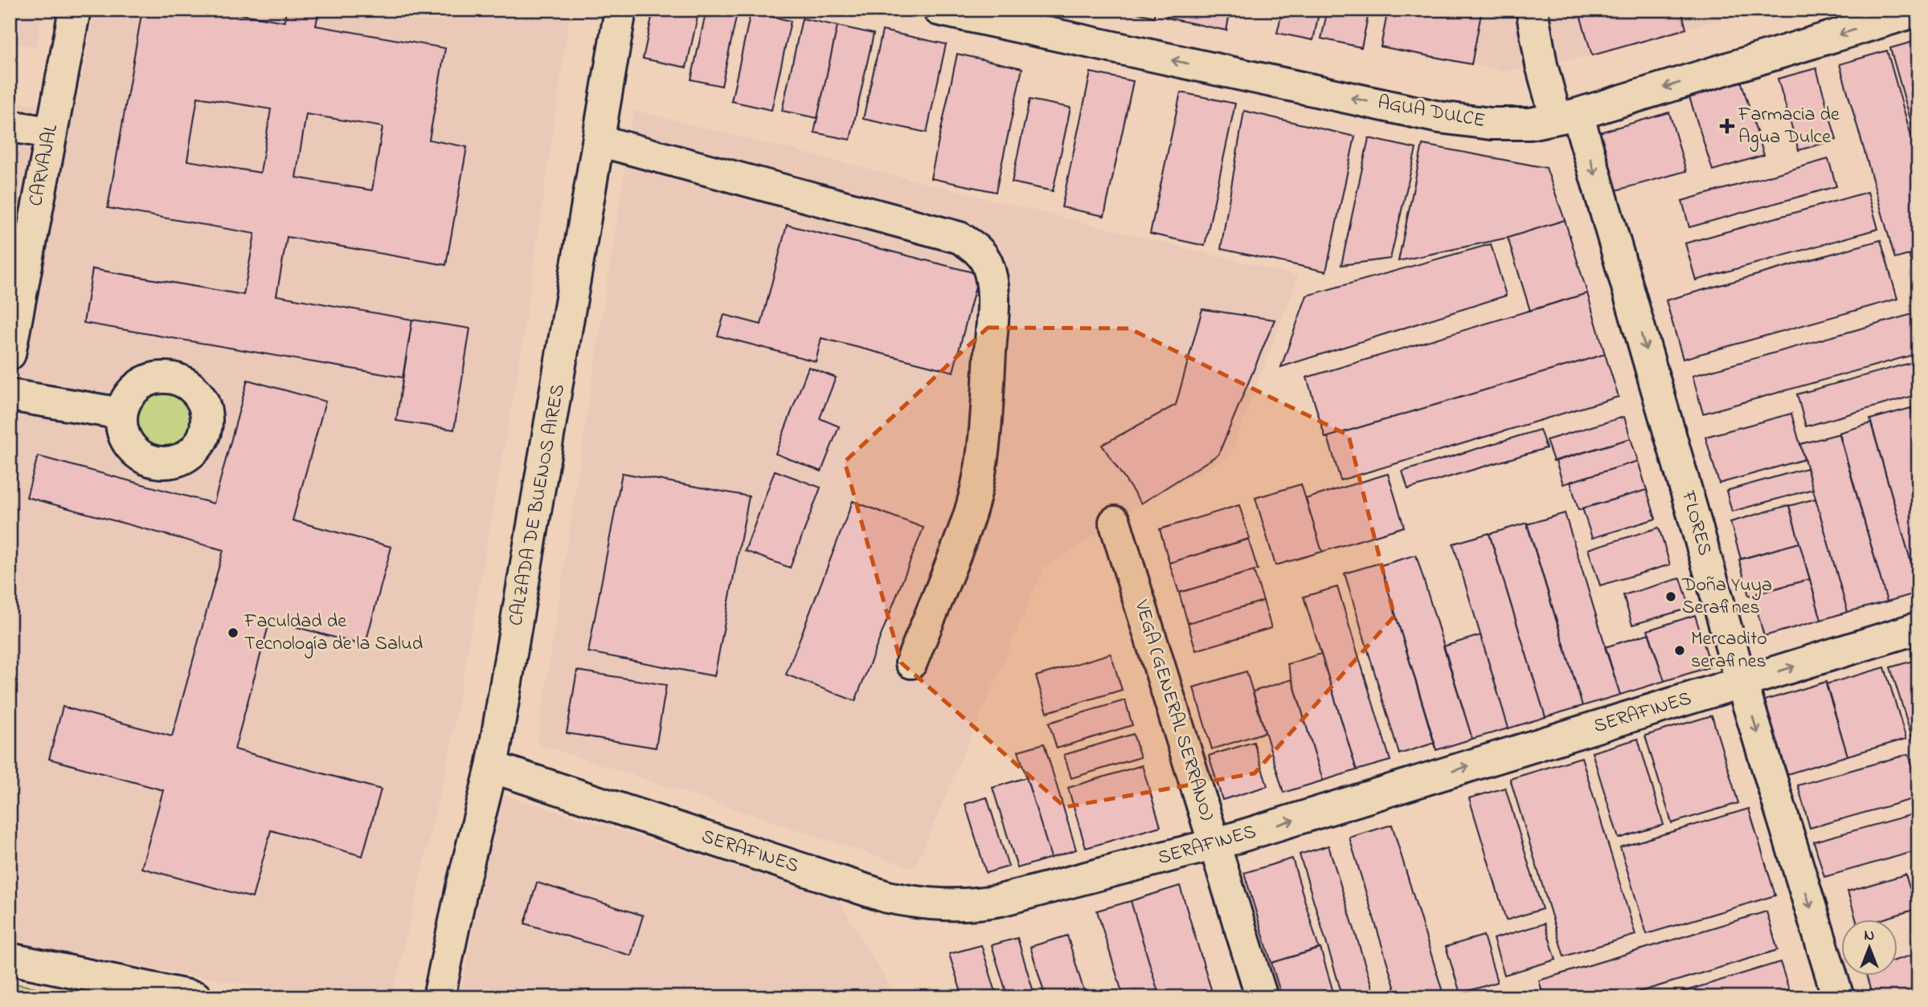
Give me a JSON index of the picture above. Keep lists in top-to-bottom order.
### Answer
{
  "streets": {
    "street": [
      "AGUA DULCE",
      "CARVAJAL",
      "CALZADA DE BUENOS AIRES",
      "FLORES",
      "VEGA (GENERAL SERRANO)",
      "SERAFINES"
    ]
  },
  "crossings": [
    ["AGUA DULCE", "FLORES"],
    ["CALZADA DE BUENOS AIRES", "SERAFINES"],
    ["FLORES", "SERAFINES"],
    ["VEGA (GENERAL SERRANO)", "SERAFINES"]
  ],
  "one_way": ["AGUA DULCE", "FLORES", "SERAFINES"],
  "places": {
    "health": ["Farmacia de Agua Dulce"],
    "other": ["Doña Yuya Serafines", "Faculdad de Tecnología de la Salud", "Mercadito serafines"]
  },
  "north": "top"
}
